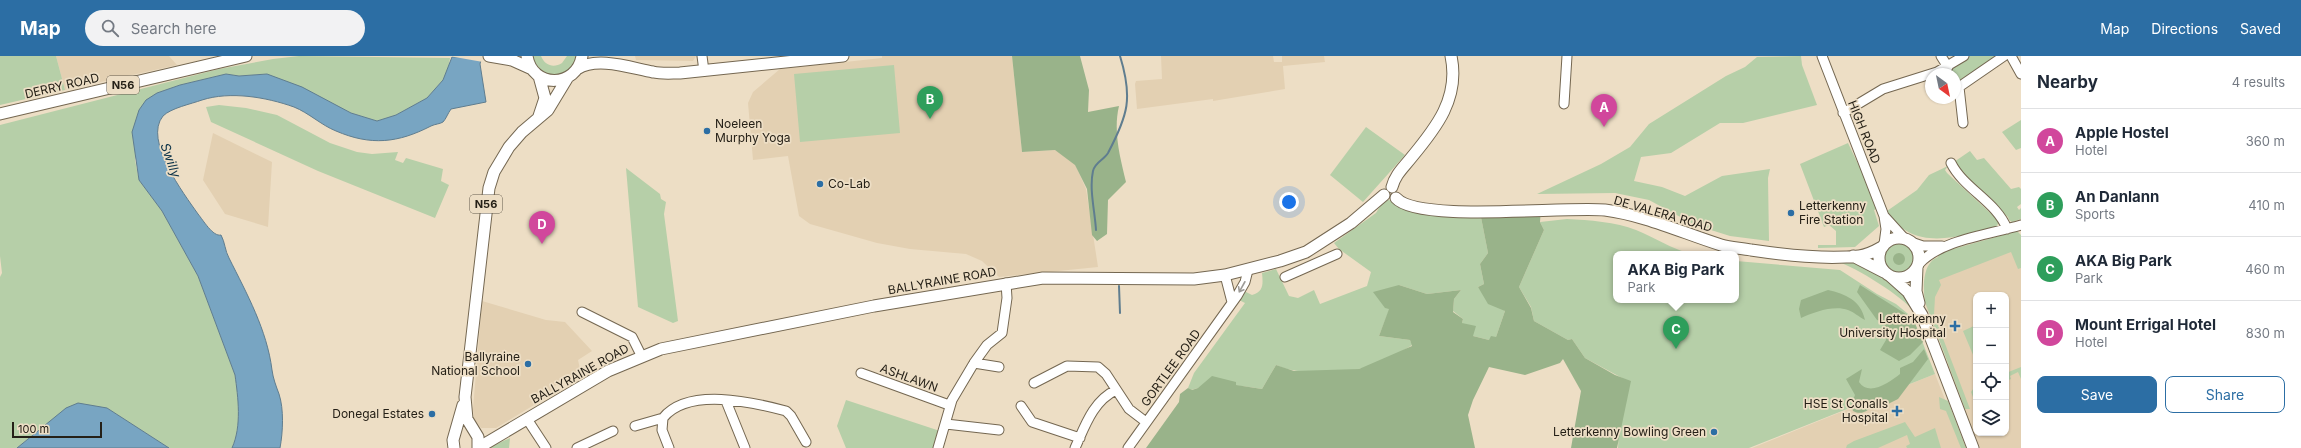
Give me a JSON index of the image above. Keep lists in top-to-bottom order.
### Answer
{
  "streets": {
    "main road": [
      "N56",
      "DERRY ROAD",
      "DE VALERA ROAD",
      "BALLYRAINE ROAD"
    ],
    "street": ["HIGH ROAD", "GORTLEE ROAD", "ASHLAWN"]
  },
  "crossings": [
    ["N56", "BALLYRAINE ROAD"],
    ["DE VALERA ROAD", "BALLYRAINE ROAD"],
    ["BALLYRAINE ROAD", "GORTLEE ROAD"],
    ["BALLYRAINE ROAD", "ASHLAWN"]
  ],
  "water": ["Swilly"],
  "places": {
    "other": [
      "Noeleen Murphy Yoga",
      "Co-Lab",
      "Letterkenny Fire Station",
      "Ballyraine National School",
      "Donegal Estates",
      "Letterkenny Bowling Green"
    ],
    "health": ["Letterkenny University Hospital", "HSE St Conalls Hospital"]
  },
  "scale_bar": "100 m",
  "north": "bottom right",
  "page": {
    "header": "Map",
    "search": "Search here",
    "nav": ["Map", "Directions", "Saved"],
    "heading": ["Nearby", "4 results"],
    "pins": [
      "B",
      "A",
      "D",
      "C"
    ],
    "list": [
      {
        "mark": "A",
        "name": "Apple Hostel",
        "note": "Hotel",
        "value": "360 m"
      },
      {
        "mark": "B",
        "name": "An Danlann",
        "note": "Sports",
        "value": "410 m"
      },
      {
        "mark": "C",
        "name": "AKA Big Park",
        "note": "Park",
        "value": "460 m"
      },
      {
        "mark": "D",
        "name": "Mount Errigal Hotel",
        "note": "Hotel",
        "value": "830 m"
      }
    ],
    "popup": ["AKA Big Park", "Park"],
    "map_buttons": ["+", "−"],
    "buttons": ["Save", "Share"],
    "scale": "100 m"
  }
}
